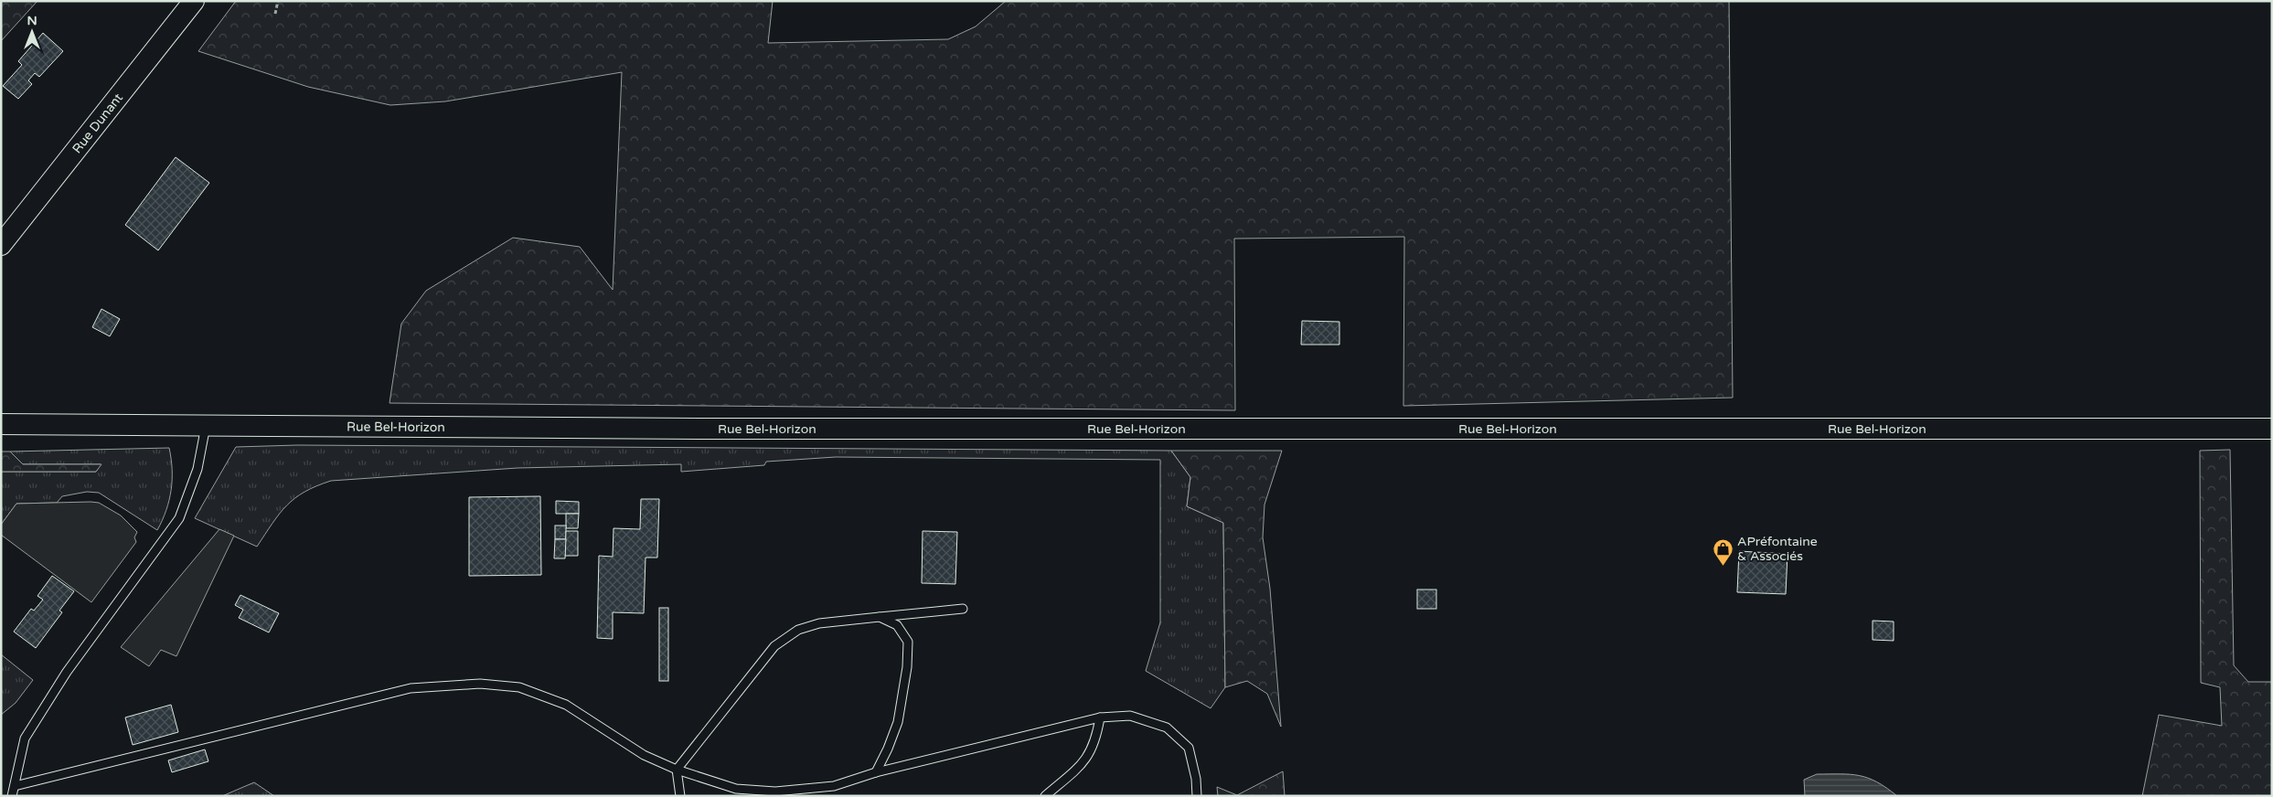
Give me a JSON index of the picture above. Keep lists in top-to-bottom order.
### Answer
{
  "streets": {
    "street": ["Rue Dunant", "Rue Bel-Horizon"]
  },
  "places": {
    "shop": ["APréfontaine & Associés"]
  },
  "north": "top"
}
